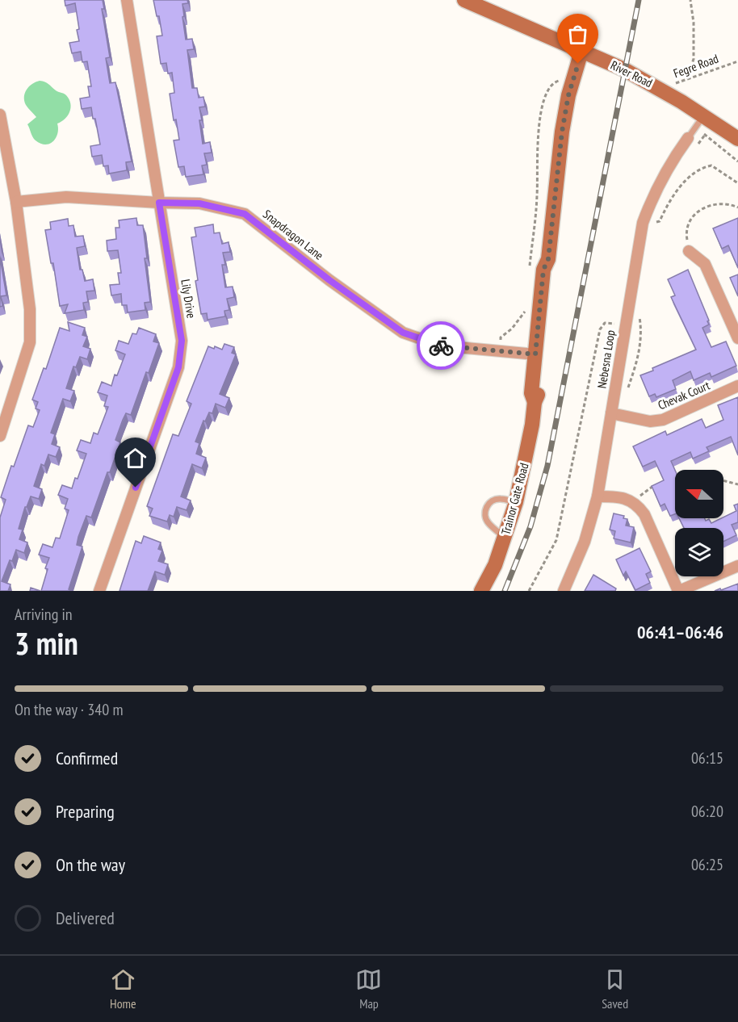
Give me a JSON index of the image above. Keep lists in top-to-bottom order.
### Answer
{
  "streets": {
    "main road": ["River Road", "Trainor Gate Road"],
    "street": [
      "Snapdragon Lane",
      "Lily Drive",
      "Nebesna Loop",
      "Chevak Court"
    ],
    "path": ["Fegre Road"]
  },
  "crossings": [
    ["Fegre Road", "River Road"],
    ["River Road", "Trainor Gate Road"],
    ["Snapdragon Lane", "Lily Drive"],
    ["Snapdragon Lane", "Trainor Gate Road"],
    ["Nebesna Loop", "Chevak Court"]
  ],
  "north": "left",
  "page": {
    "heading": ["3 min", "Arriving in", "06:41–06:46"],
    "bar": "On the way · 340 m",
    "list": [
      ["Confirmed", "06:15"],
      ["Preparing", "06:20"],
      ["On the way", "06:25"],
      "Delivered"
    ],
    "tabs": ["Home", "Map", "Saved"]
  }
}
